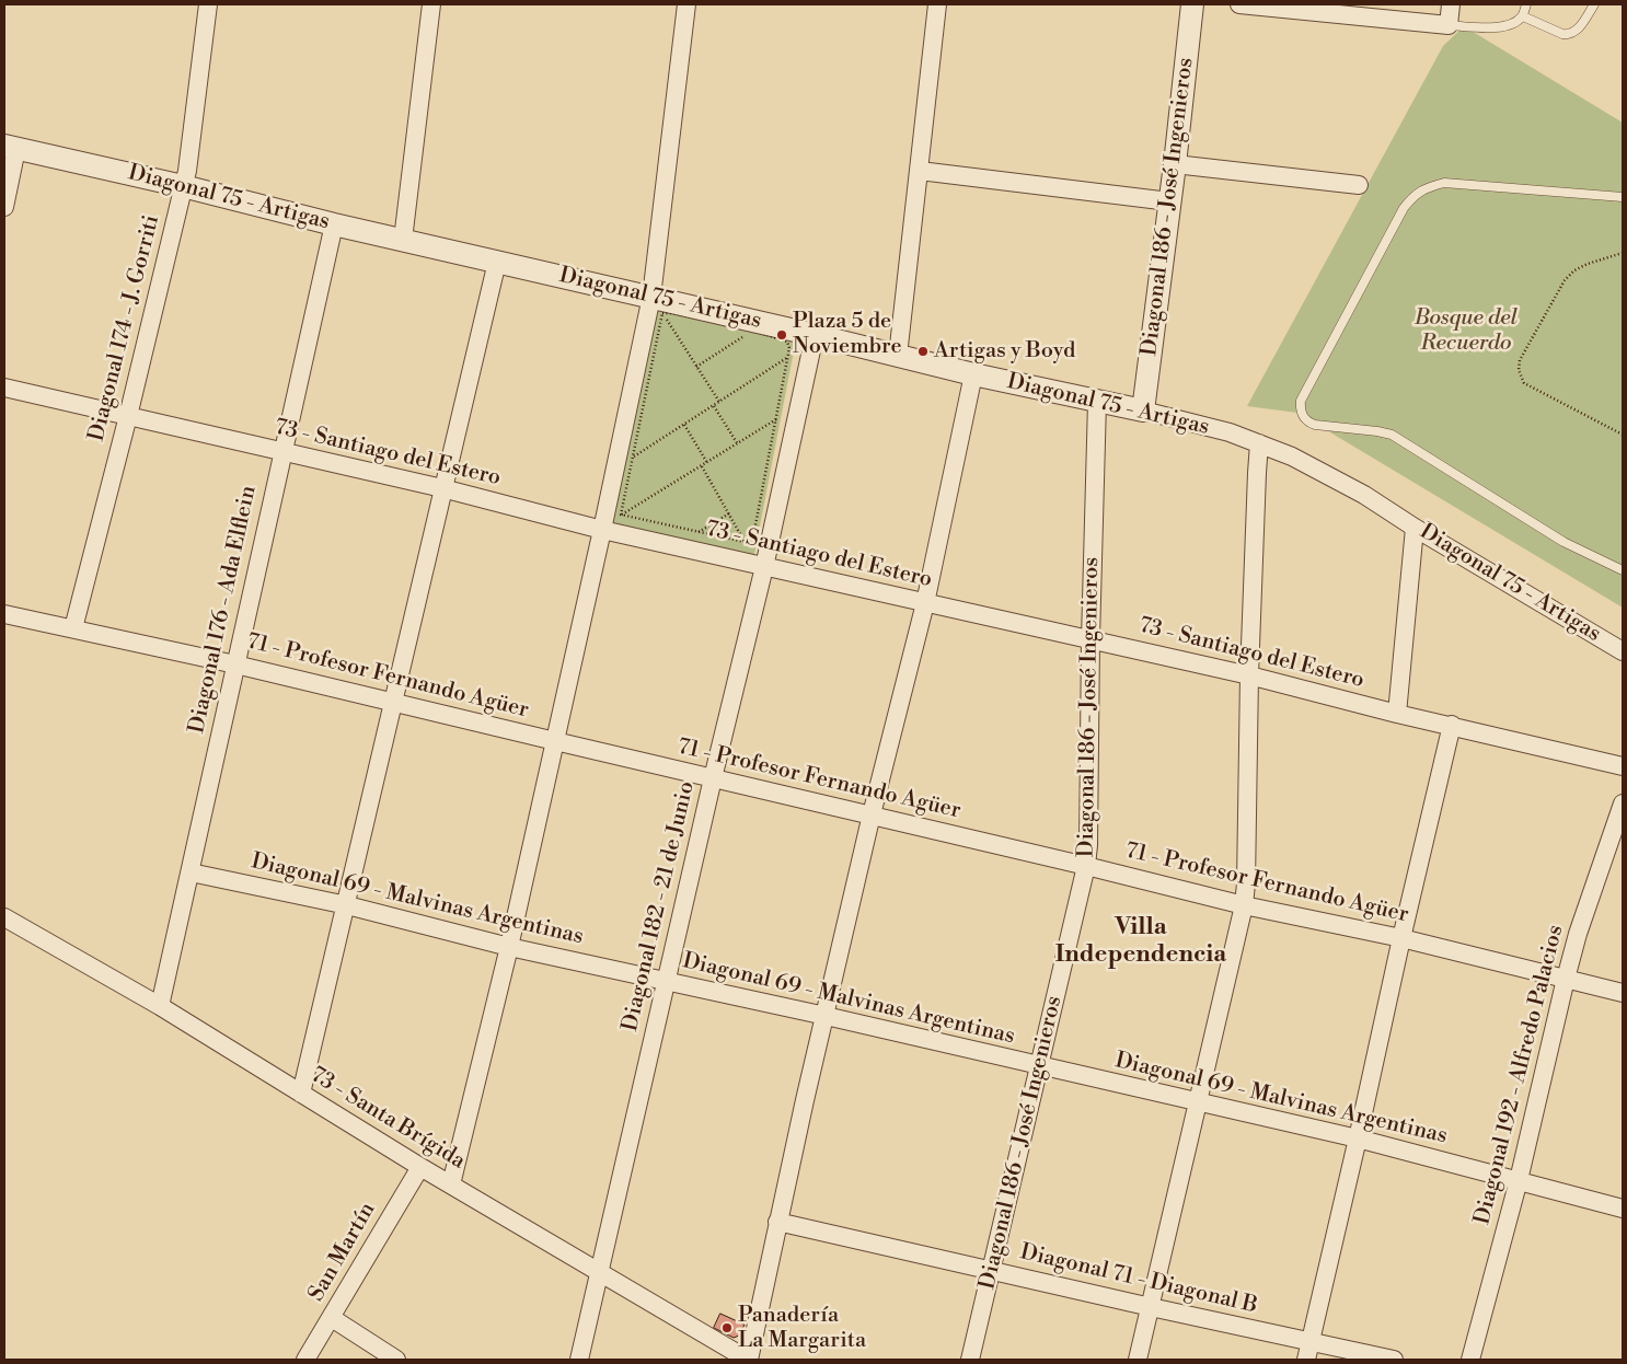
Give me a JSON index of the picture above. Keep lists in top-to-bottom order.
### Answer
{
  "streets": {
    "street": [
      "Diagonal 75 - Artigas",
      "Diagonal 186 - José Ingenieros",
      "Diagonal 174 - J. Gorriti",
      "73 - Santiago del Estero",
      "Diagonal 176 - Ada Elflein",
      "71 - Profesor Fernando Agüer",
      "Diagonal 69 - Malvinas Argentinas",
      "Diagonal 182 - 21 de Junio",
      "Diagonal 192 - Alfredo Palacios",
      "73 - Santa Brígida",
      "San Martín",
      "Diagonal 71 - Diagonal B"
    ]
  },
  "crossings": [
    ["Diagonal 75 - Artigas", "Diagonal 186 - José Ingenieros"],
    ["Diagonal 75 - Artigas", "Diagonal 174 - J. Gorriti"],
    ["Diagonal 75 - Artigas", "Diagonal 176 - Ada Elflein"],
    ["Diagonal 75 - Artigas", "Diagonal 182 - 21 de Junio"],
    ["Diagonal 186 - José Ingenieros", "73 - Santiago del Estero"],
    ["Diagonal 186 - José Ingenieros", "71 - Profesor Fernando Agüer"],
    ["Diagonal 186 - José Ingenieros", "Diagonal 69 - Malvinas Argentinas"],
    ["Diagonal 186 - José Ingenieros", "Diagonal 71 - Diagonal B"],
    ["Diagonal 174 - J. Gorriti", "73 - Santiago del Estero"],
    ["Diagonal 174 - J. Gorriti", "71 - Profesor Fernando Agüer"],
    ["73 - Santiago del Estero", "Diagonal 176 - Ada Elflein"],
    ["73 - Santiago del Estero", "Diagonal 182 - 21 de Junio"],
    ["Diagonal 176 - Ada Elflein", "71 - Profesor Fernando Agüer"],
    ["Diagonal 176 - Ada Elflein", "Diagonal 69 - Malvinas Argentinas"],
    ["Diagonal 176 - Ada Elflein", "73 - Santa Brígida"],
    ["71 - Profesor Fernando Agüer", "Diagonal 182 - 21 de Junio"],
    ["71 - Profesor Fernando Agüer", "Diagonal 192 - Alfredo Palacios"],
    ["Diagonal 69 - Malvinas Argentinas", "Diagonal 182 - 21 de Junio"],
    ["Diagonal 69 - Malvinas Argentinas", "Diagonal 192 - Alfredo Palacios"],
    ["Diagonal 182 - 21 de Junio", "73 - Santa Brígida"],
    ["73 - Santa Brígida", "San Martín"]
  ],
  "districts": ["Villa Independencia"],
  "parks": ["Bosque del Recuerdo"],
  "places": ["Plaza 5 de Noviembre", "Artigas y Boyd", "Panadería La Margarita"]
}
